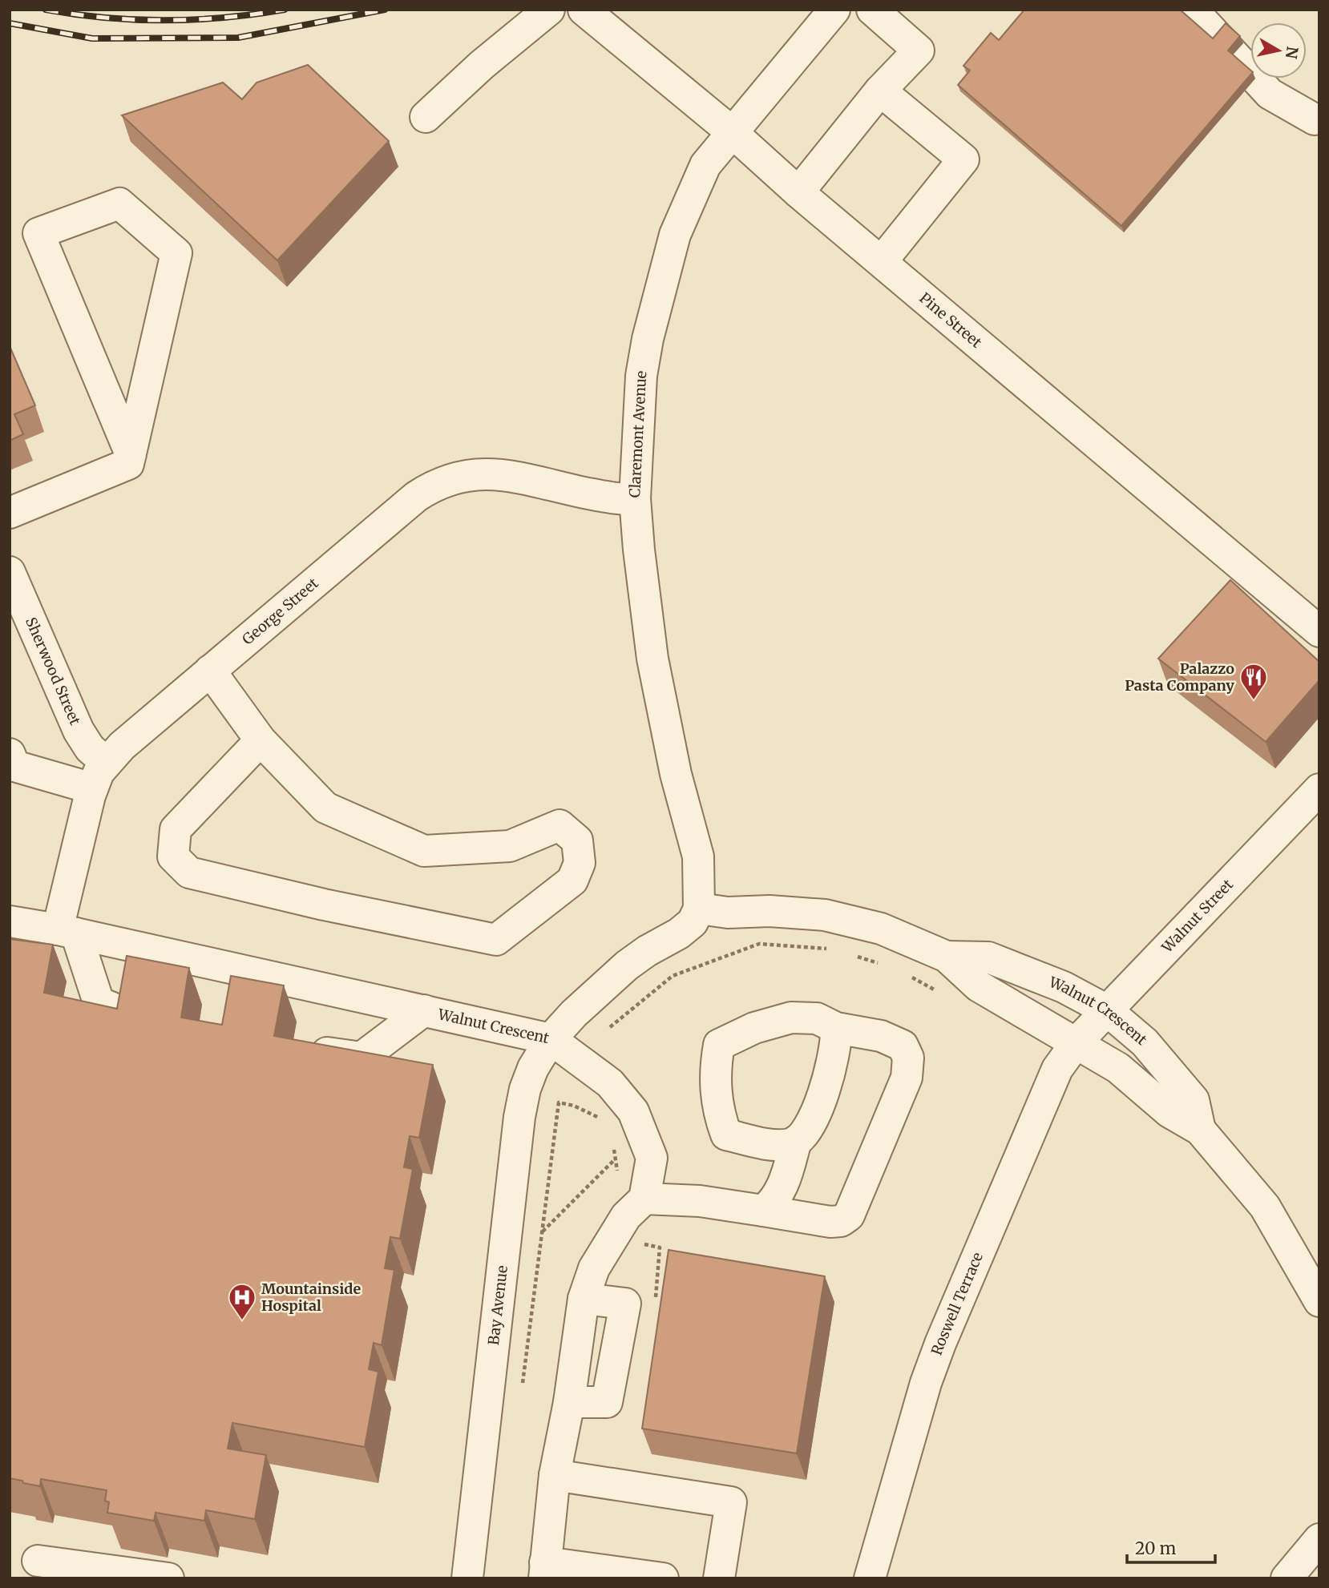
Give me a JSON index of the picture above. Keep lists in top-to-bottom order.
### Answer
{
  "streets": {
    "street": [
      "Pine Street",
      "Claremont Avenue",
      "George Street",
      "Sherwood Street",
      "Walnut Street",
      "Walnut Crescent",
      "Roswell Terrace",
      "Bay Avenue"
    ]
  },
  "crossings": [
    ["Pine Street", "Claremont Avenue"],
    ["Claremont Avenue", "George Street"],
    ["Claremont Avenue", "Walnut Crescent"],
    ["George Street", "Sherwood Street"],
    ["George Street", "Walnut Crescent"],
    ["Walnut Street", "Walnut Crescent"],
    ["Walnut Street", "Roswell Terrace"],
    ["Walnut Crescent", "Roswell Terrace"],
    ["Walnut Crescent", "Bay Avenue"]
  ],
  "places": {
    "restaurant": ["Palazzo Pasta Company"],
    "hospital": ["Mountainside Hospital"]
  },
  "scale_bar": "20 m",
  "north": "right"
}
